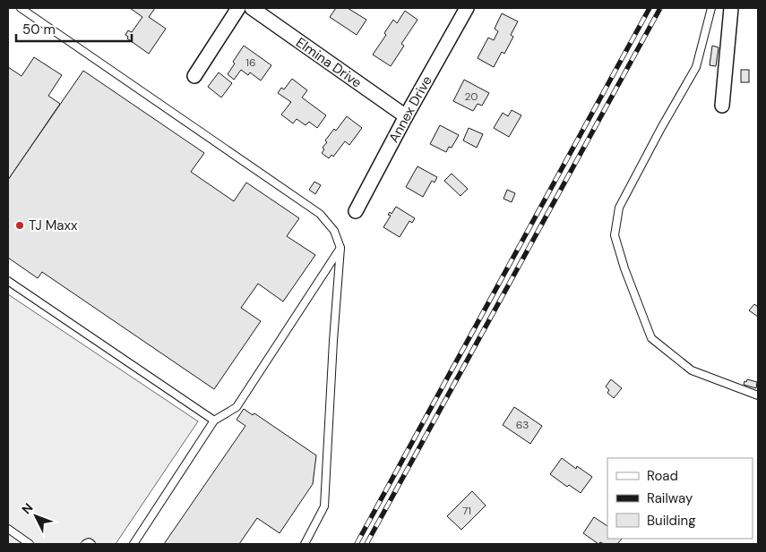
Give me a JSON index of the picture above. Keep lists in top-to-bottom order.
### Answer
{
  "streets": {
    "street": ["Elmina Drive", "Annex Drive"]
  },
  "crossings": [
    ["Elmina Drive", "Annex Drive"]
  ],
  "places": ["TJ Maxx"],
  "house_numbers": [
    "16",
    "20",
    "63",
    "71"
  ],
  "legend": ["Road", "Railway", "Building"],
  "scale_bar": "50 m",
  "north": "top left"
}
